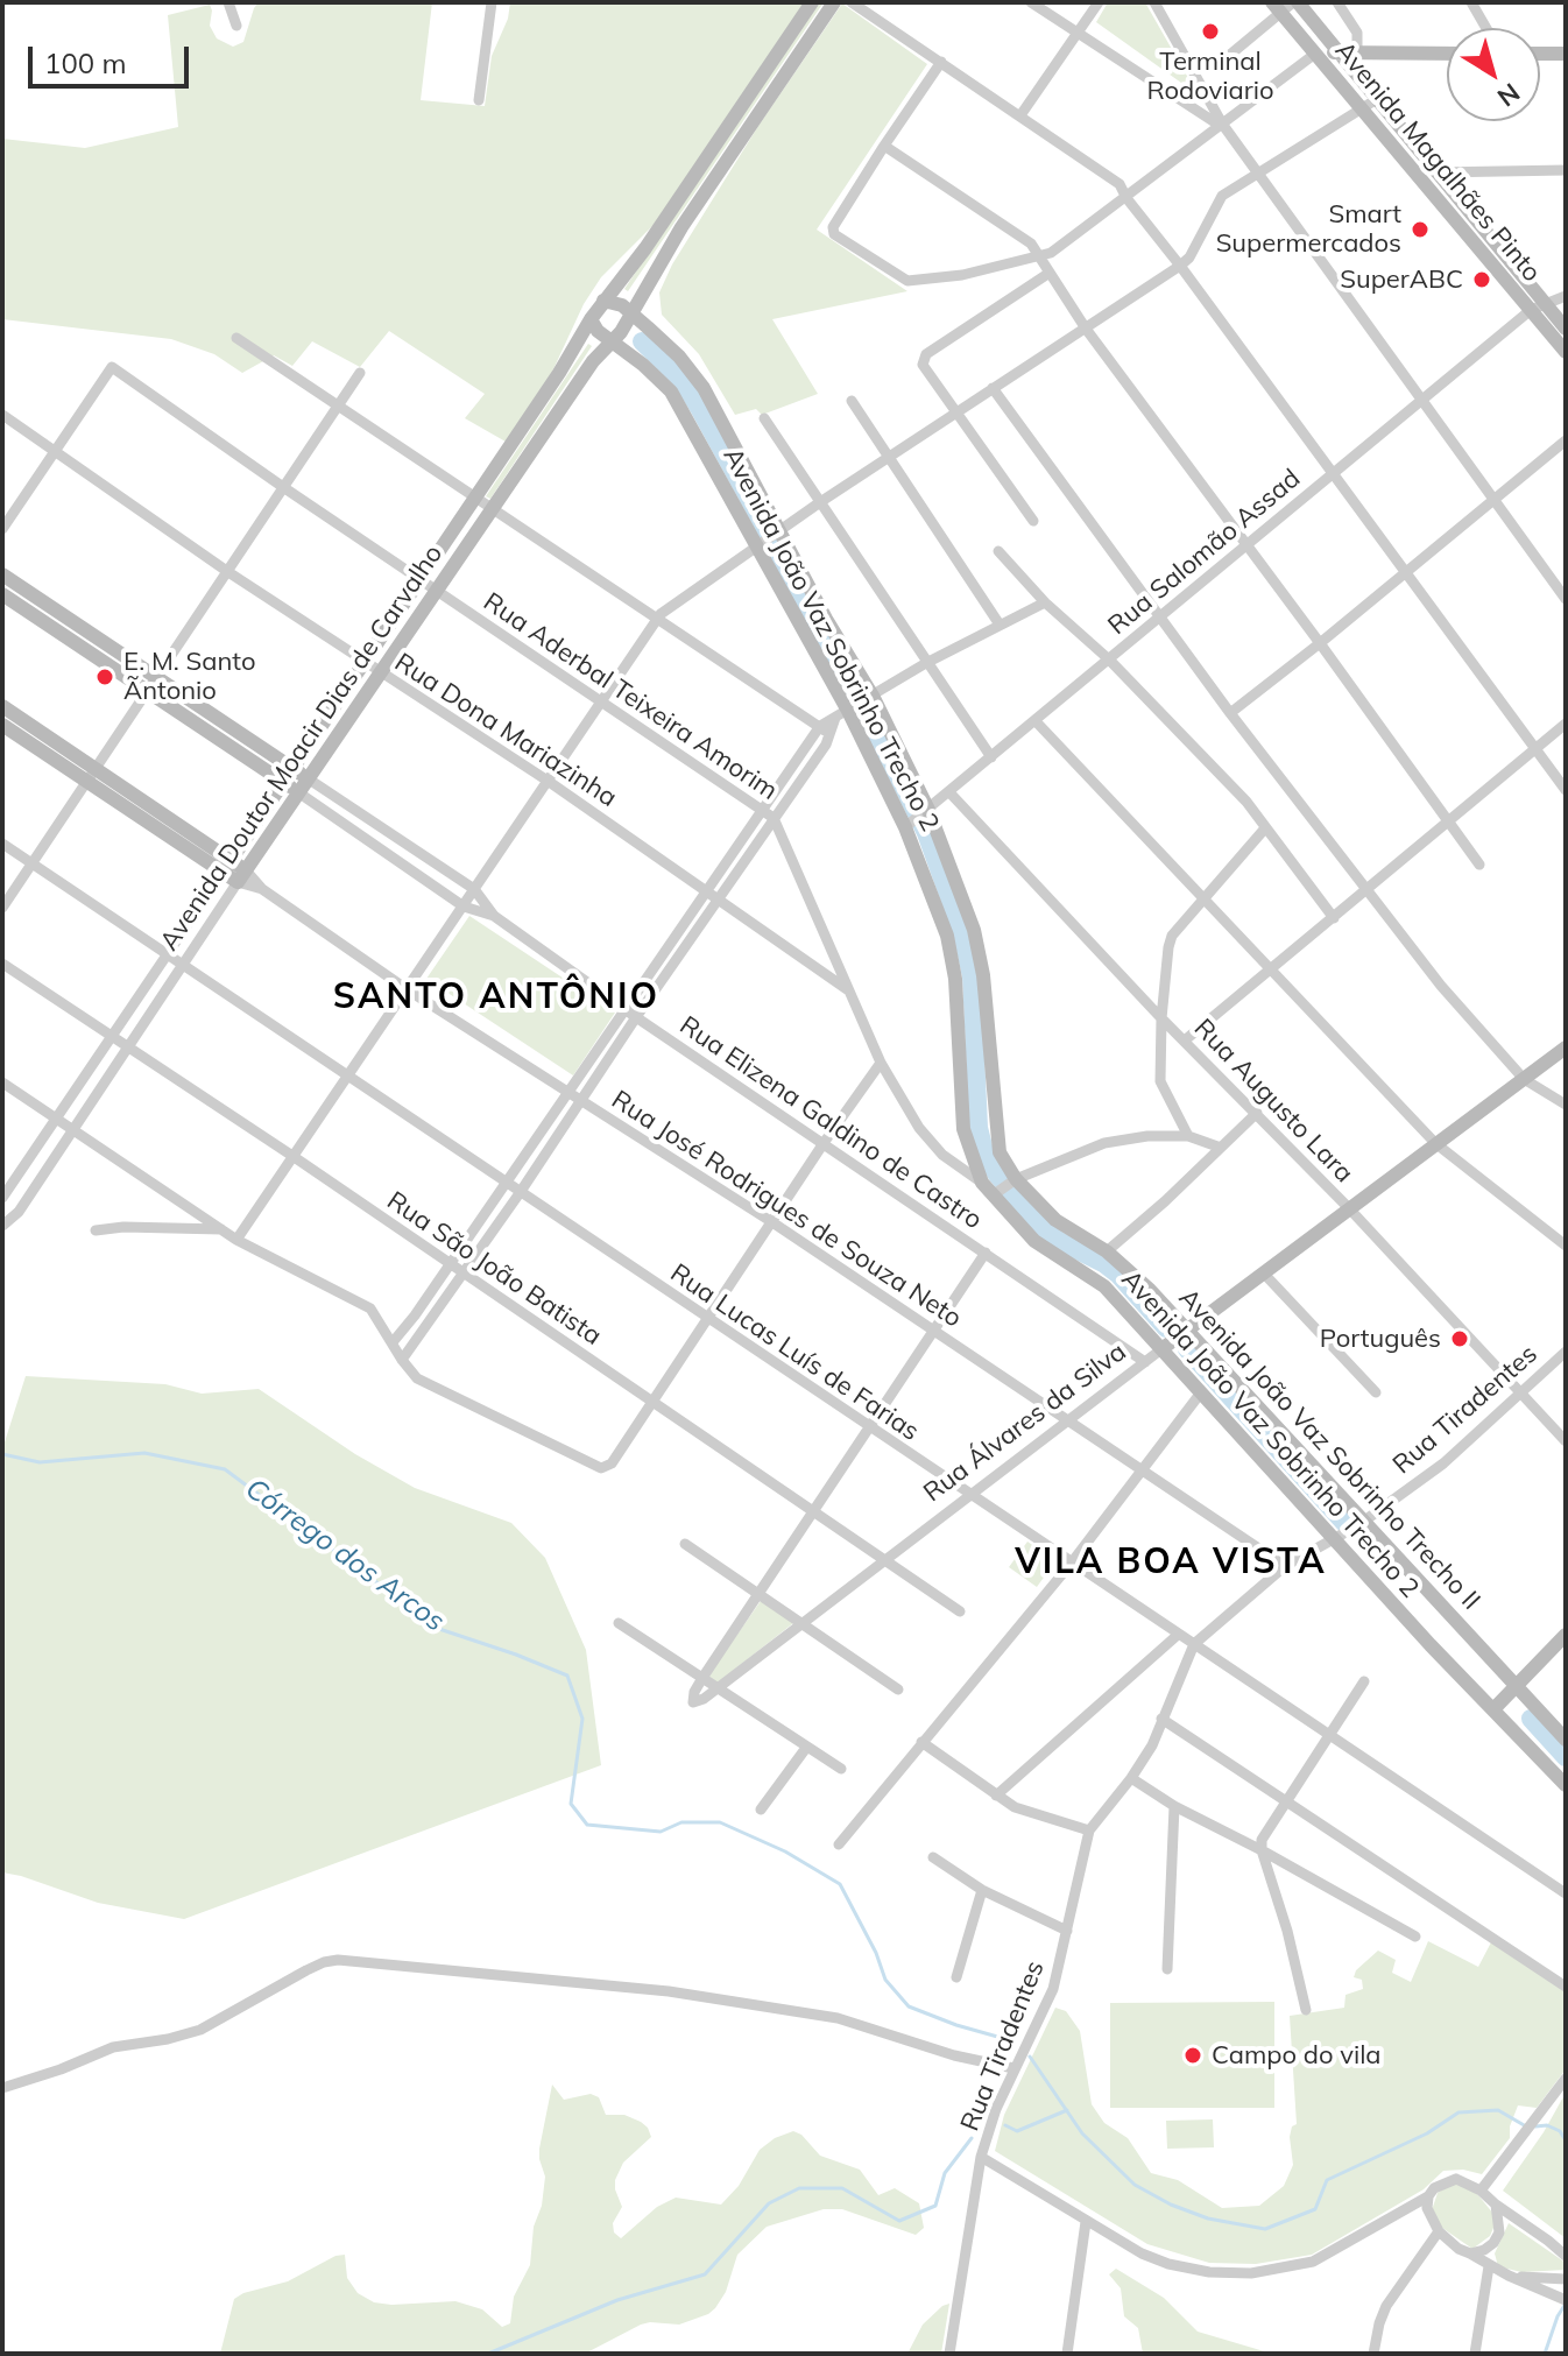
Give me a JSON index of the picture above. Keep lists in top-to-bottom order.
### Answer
{
  "streets": {
    "street": [
      "Avenida Magalhães Pinto",
      "Rua Salomão Assad",
      "Avenida João Vaz Sobrinho Trecho 2",
      "Rua Aderbal Teixeira Amorim",
      "Rua Dona Mariazinha",
      "Avenida Doutor Moacir Dias de Carvalho",
      "Rua Augusto Lara",
      "Rua Elizena Galdino de Castro",
      "Rua José Rodrigues de Souza Neto",
      "Rua São João Batista",
      "Rua Lucas Luís de Farias",
      "Rua Tiradentes",
      "Rua Álvares da Silva",
      "Avenida João Vaz Sobrinho Trecho II"
    ]
  },
  "crossings": [
    ["Avenida Magalhães Pinto", "Rua Salomão Assad"],
    ["Rua Salomão Assad", "Avenida João Vaz Sobrinho Trecho 2"],
    ["Rua Salomão Assad", "Rua Augusto Lara"],
    ["Rua Salomão Assad", "Avenida João Vaz Sobrinho Trecho II"],
    ["Avenida João Vaz Sobrinho Trecho 2", "Rua Aderbal Teixeira Amorim"],
    ["Avenida João Vaz Sobrinho Trecho 2", "Avenida Doutor Moacir Dias de Carvalho"],
    ["Avenida João Vaz Sobrinho Trecho 2", "Rua Tiradentes"],
    ["Avenida João Vaz Sobrinho Trecho 2", "Rua Álvares da Silva"],
    ["Rua Aderbal Teixeira Amorim", "Rua Dona Mariazinha"],
    ["Rua Aderbal Teixeira Amorim", "Avenida Doutor Moacir Dias de Carvalho"],
    ["Rua Dona Mariazinha", "Avenida Doutor Moacir Dias de Carvalho"],
    ["Avenida Doutor Moacir Dias de Carvalho", "Rua Elizena Galdino de Castro"],
    ["Avenida Doutor Moacir Dias de Carvalho", "Rua José Rodrigues de Souza Neto"],
    ["Avenida Doutor Moacir Dias de Carvalho", "Rua São João Batista"],
    ["Avenida Doutor Moacir Dias de Carvalho", "Rua Lucas Luís de Farias"],
    ["Avenida Doutor Moacir Dias de Carvalho", "Avenida João Vaz Sobrinho Trecho II"],
    ["Rua Augusto Lara", "Rua Tiradentes"],
    ["Rua Augusto Lara", "Rua Álvares da Silva"],
    ["Rua Elizena Galdino de Castro", "Rua Álvares da Silva"],
    ["Rua José Rodrigues de Souza Neto", "Rua Tiradentes"],
    ["Rua José Rodrigues de Souza Neto", "Rua Álvares da Silva"],
    ["Rua São João Batista", "Rua Álvares da Silva"],
    ["Rua Lucas Luís de Farias", "Rua Tiradentes"],
    ["Rua Lucas Luís de Farias", "Rua Álvares da Silva"],
    ["Rua Tiradentes", "Avenida João Vaz Sobrinho Trecho II"],
    ["Rua Álvares da Silva", "Avenida João Vaz Sobrinho Trecho II"]
  ],
  "districts": ["SANTO ANTÔNIO", "VILA BOA VISTA"],
  "water": ["Córrego dos Arcos"],
  "places": [
    "Terminal Rodoviario",
    "Smart Supermercados",
    "SuperABC",
    "E. M. Santo Ãntonio",
    "Português",
    "Campo do vila"
  ],
  "scale_bar": "100 m",
  "north": "bottom right"
}
